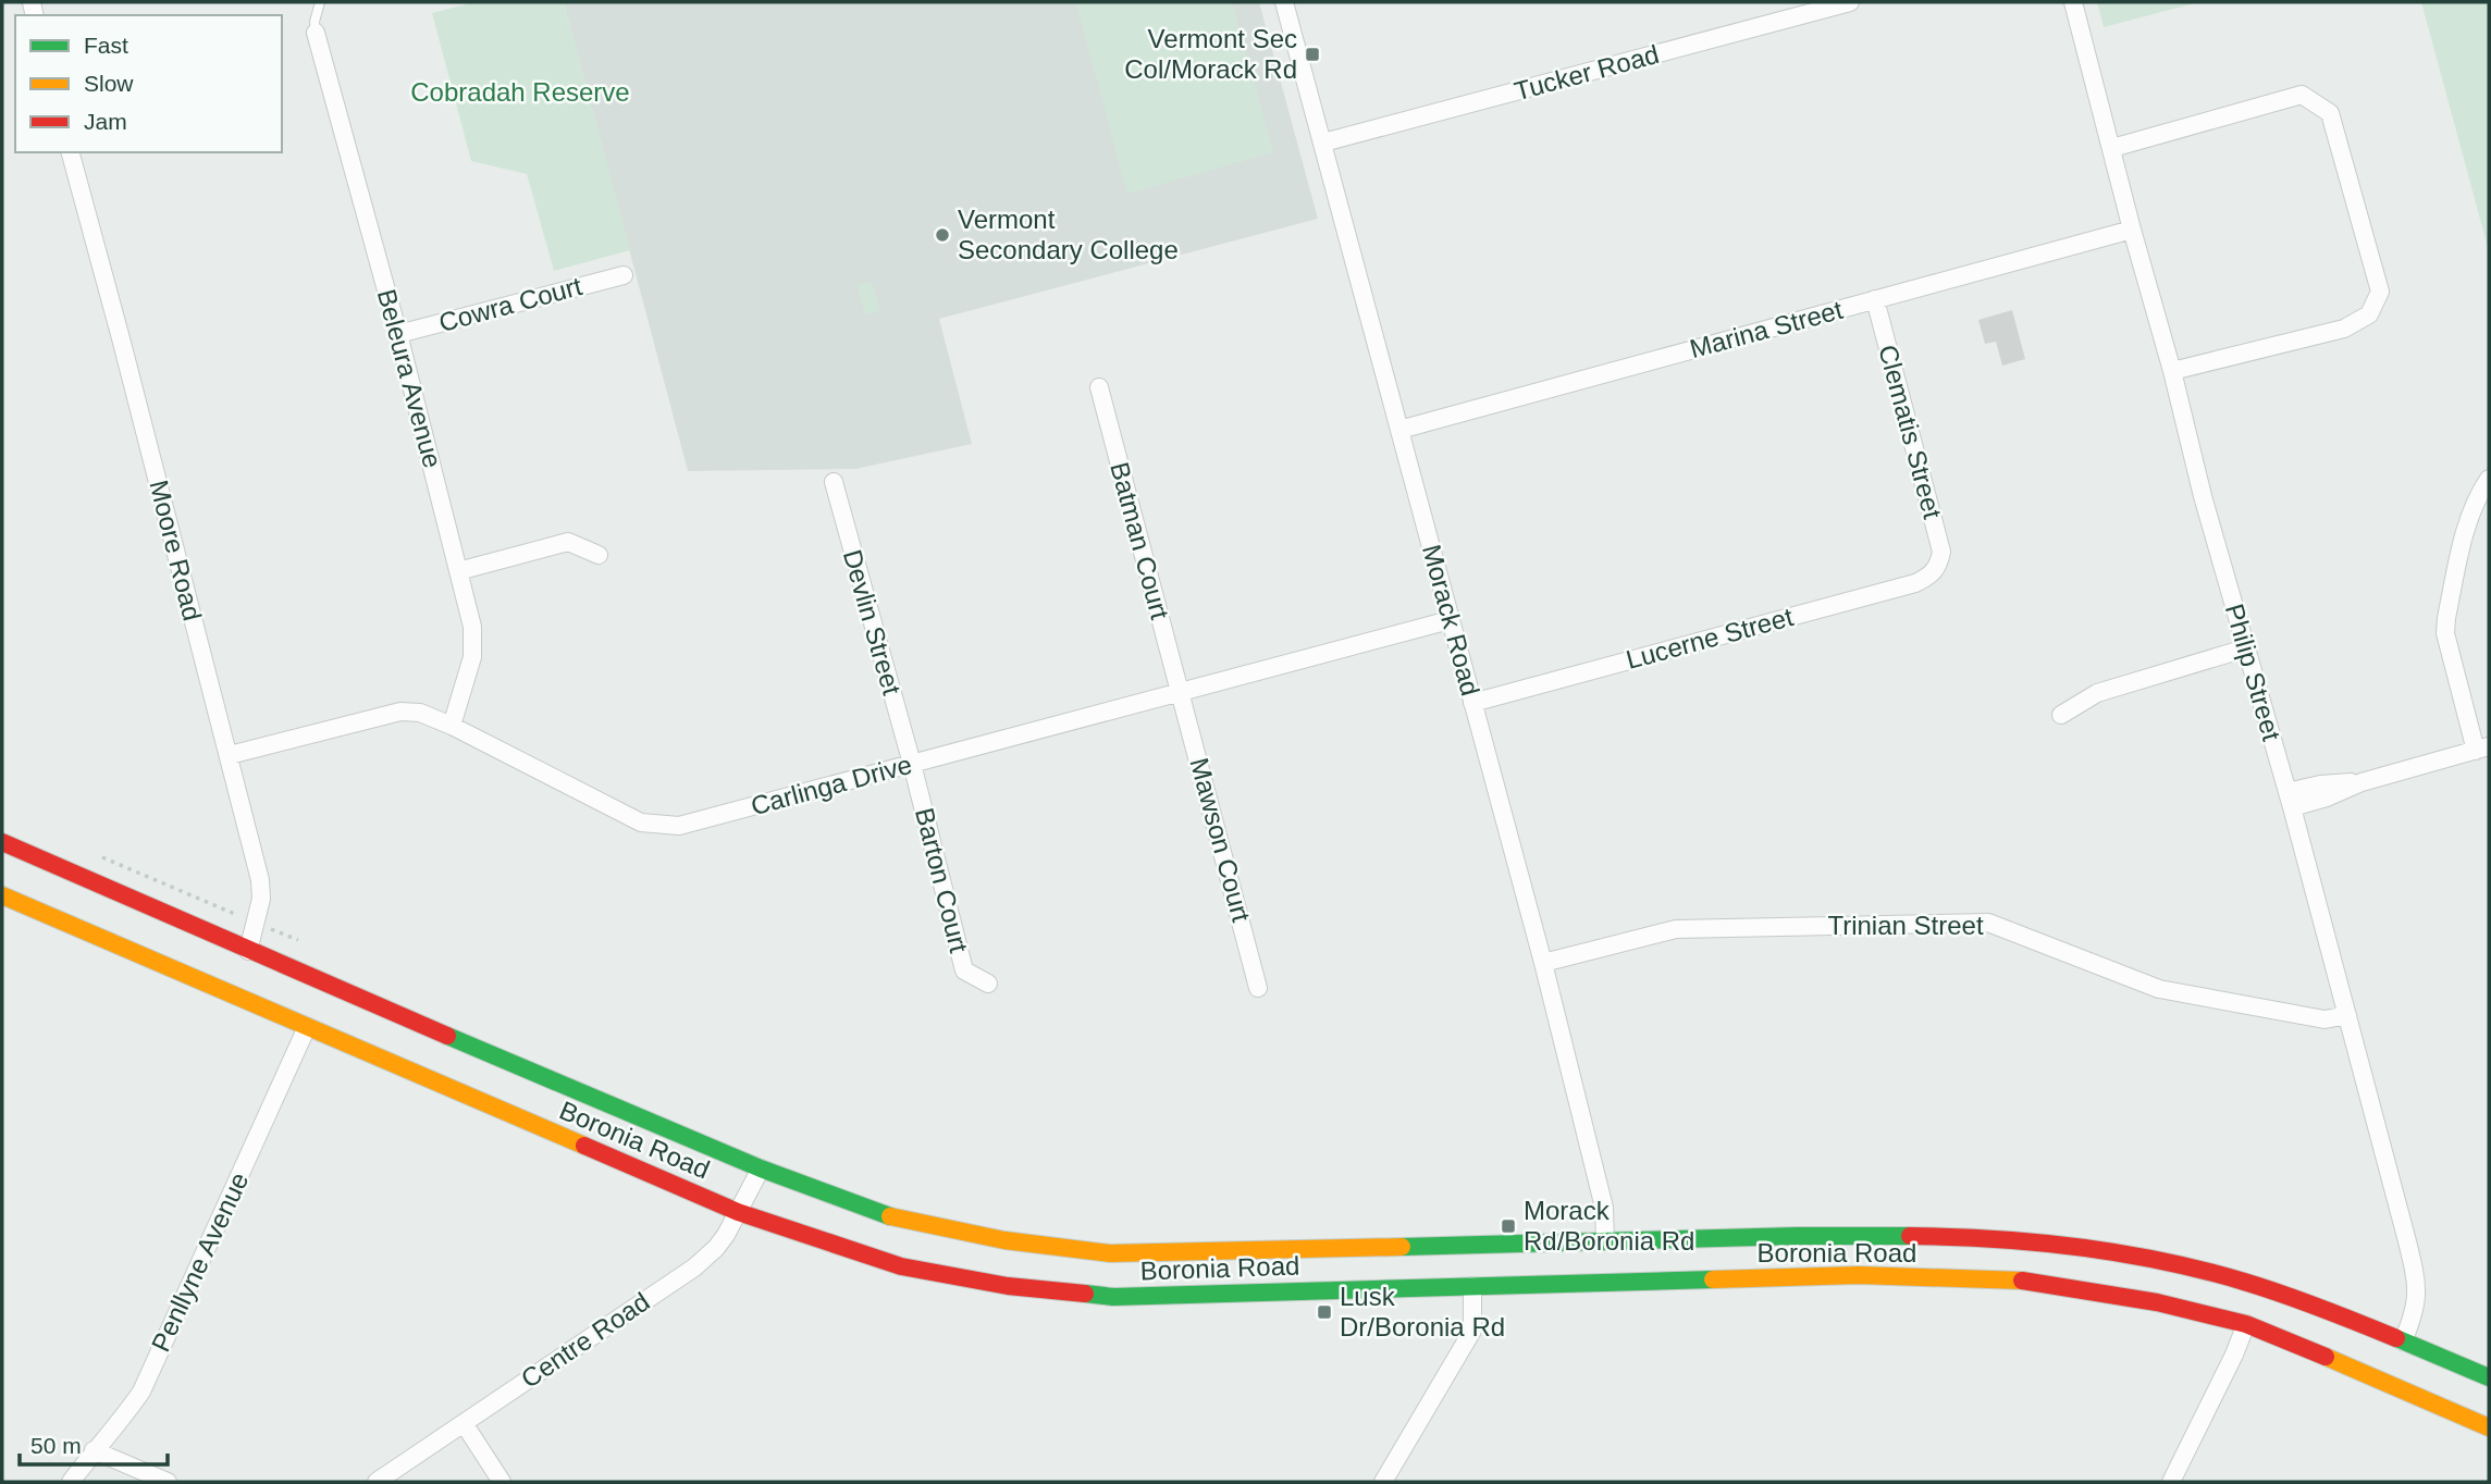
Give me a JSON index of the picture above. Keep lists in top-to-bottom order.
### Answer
{
  "streets": {
    "main road": ["Boronia Road"],
    "street": [
      "Tucker Road",
      "Cowra Court",
      "Marina Street",
      "Beleura Avenue",
      "Clematis Street",
      "Batman Court",
      "Moore Road",
      "Morack Road",
      "Devlin Street",
      "Lucerne Street",
      "Philip Street",
      "Carlinga Drive",
      "Mawson Court",
      "Barton Court",
      "Trinian Street",
      "Penllyne Avenue",
      "Centre Road"
    ]
  },
  "crossings": [
    ["Tucker Road", "Morack Road"],
    ["Cowra Court", "Beleura Avenue"],
    ["Marina Street", "Clematis Street"],
    ["Marina Street", "Morack Road"],
    ["Marina Street", "Philip Street"],
    ["Beleura Avenue", "Carlinga Drive"],
    ["Clematis Street", "Lucerne Street"],
    ["Batman Court", "Carlinga Drive"],
    ["Batman Court", "Mawson Court"],
    ["Moore Road", "Carlinga Drive"],
    ["Moore Road", "Boronia Road"],
    ["Morack Road", "Lucerne Street"],
    ["Morack Road", "Carlinga Drive"],
    ["Morack Road", "Trinian Street"],
    ["Morack Road", "Boronia Road"],
    ["Devlin Street", "Carlinga Drive"],
    ["Devlin Street", "Barton Court"],
    ["Philip Street", "Trinian Street"],
    ["Philip Street", "Boronia Road"],
    ["Carlinga Drive", "Mawson Court"],
    ["Carlinga Drive", "Barton Court"],
    ["Boronia Road", "Penllyne Avenue"],
    ["Boronia Road", "Centre Road"]
  ],
  "parks": ["Cobradah Reserve"],
  "places": {
    "transit": ["Vermont Sec Col/Morack Rd", "Morack Rd/Boronia Rd", "Lusk Dr/Boronia Rd"],
    "other": ["Vermont Secondary College"]
  },
  "legend": ["Fast", "Slow", "Jam"],
  "scale_bar": "50 m"
}
